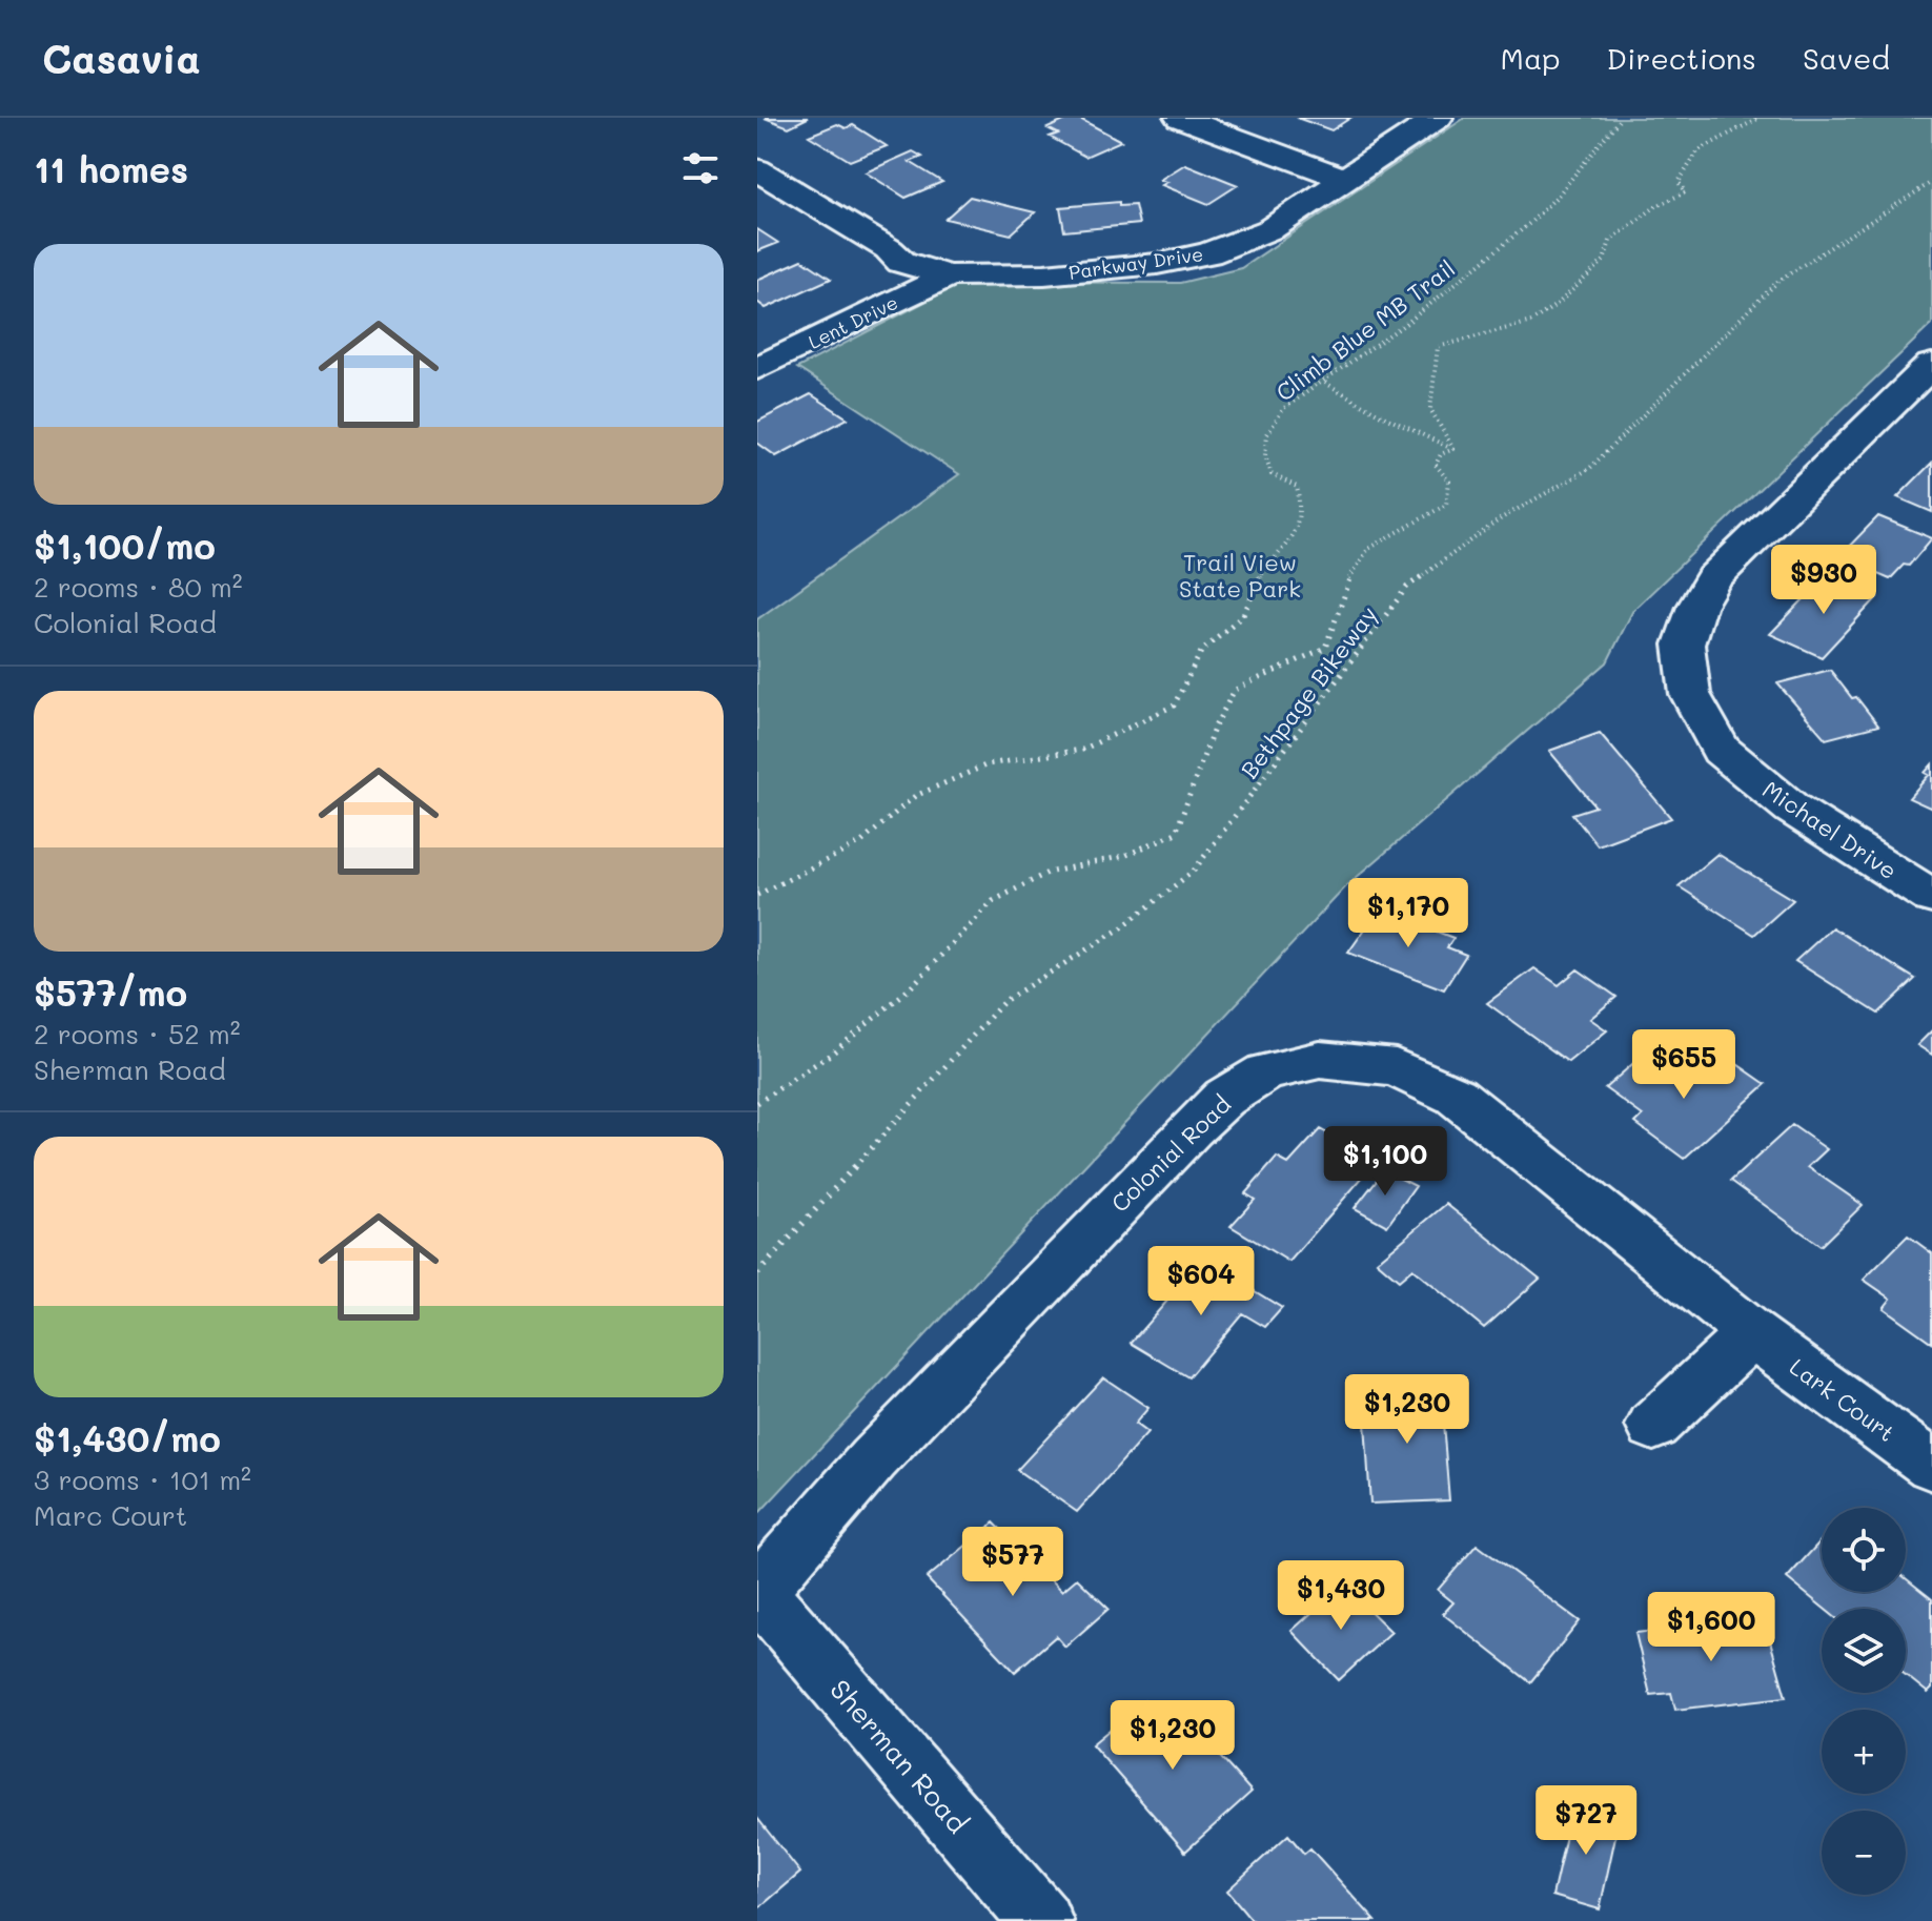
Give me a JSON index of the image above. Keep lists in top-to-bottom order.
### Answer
{
  "streets": {
    "street": [
      "Parkway Drive",
      "Lent Drive",
      "Michael Drive",
      "Colonial Road",
      "Lark Court",
      "Sherman Road"
    ],
    "path": ["Climb Blue MB Trail", "Bethpage Bikeway"]
  },
  "crossings": [
    ["Parkway Drive", "Lent Drive"],
    ["Colonial Road", "Lark Court"],
    ["Colonial Road", "Sherman Road"]
  ],
  "parks": ["Trail View State Park"],
  "page": {
    "header": "Casavia",
    "nav": ["Map", "Directions", "Saved"],
    "heading": "11 homes",
    "list": [
      {
        "name": "$1,100/mo",
        "note": "2 rooms · 80 m² · Colonial Road"
      },
      {
        "name": "$577/mo",
        "note": "2 rooms · 52 m² · Sherman Road"
      },
      {
        "name": "$1,430/mo",
        "note": "3 rooms · 101 m² · Marc Court"
      }
    ],
    "price": [
      "$930",
      "$1,170",
      "$655",
      "$1,100",
      "$604",
      "$1,230",
      "$577",
      "$1,430",
      "$1,600",
      "$1,230",
      "$727"
    ],
    "map_buttons": ["+", "−"]
  }
}
